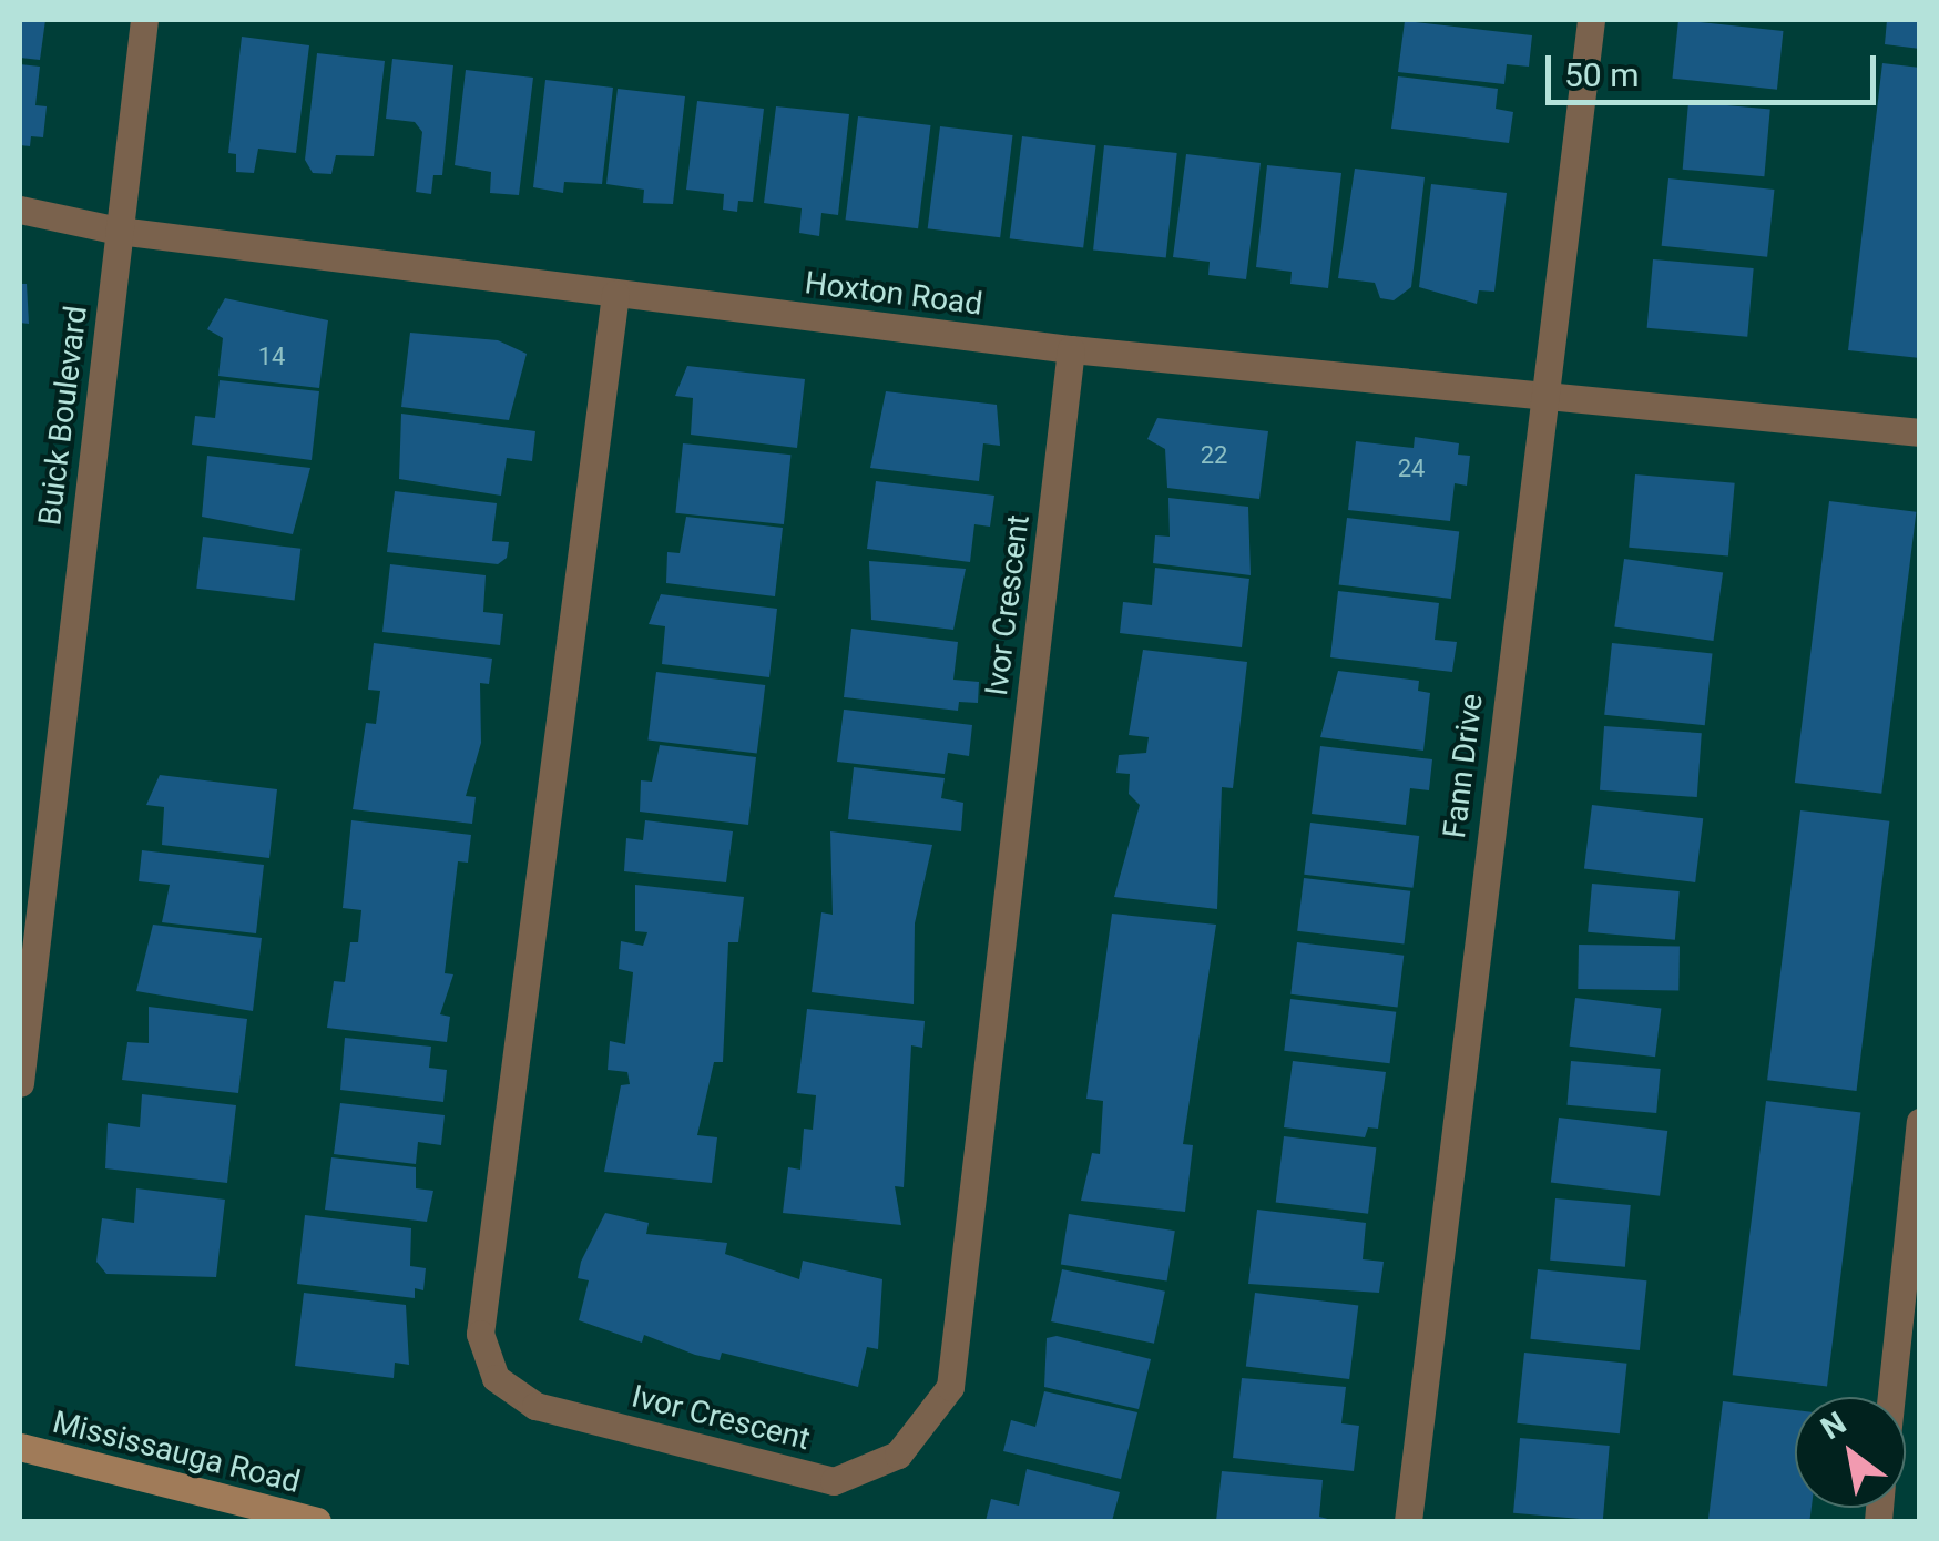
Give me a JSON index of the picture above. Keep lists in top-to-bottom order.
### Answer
{
  "streets": {
    "main road": ["Mississauga Road"],
    "street": [
      "Hoxton Road",
      "Buick Boulevard",
      "Ivor Crescent",
      "Fann Drive"
    ]
  },
  "crossings": [
    ["Hoxton Road", "Buick Boulevard"],
    ["Hoxton Road", "Ivor Crescent"],
    ["Hoxton Road", "Fann Drive"]
  ],
  "house_numbers": ["14", "22", "24"],
  "scale_bar": "50 m",
  "north": "top left"
}
